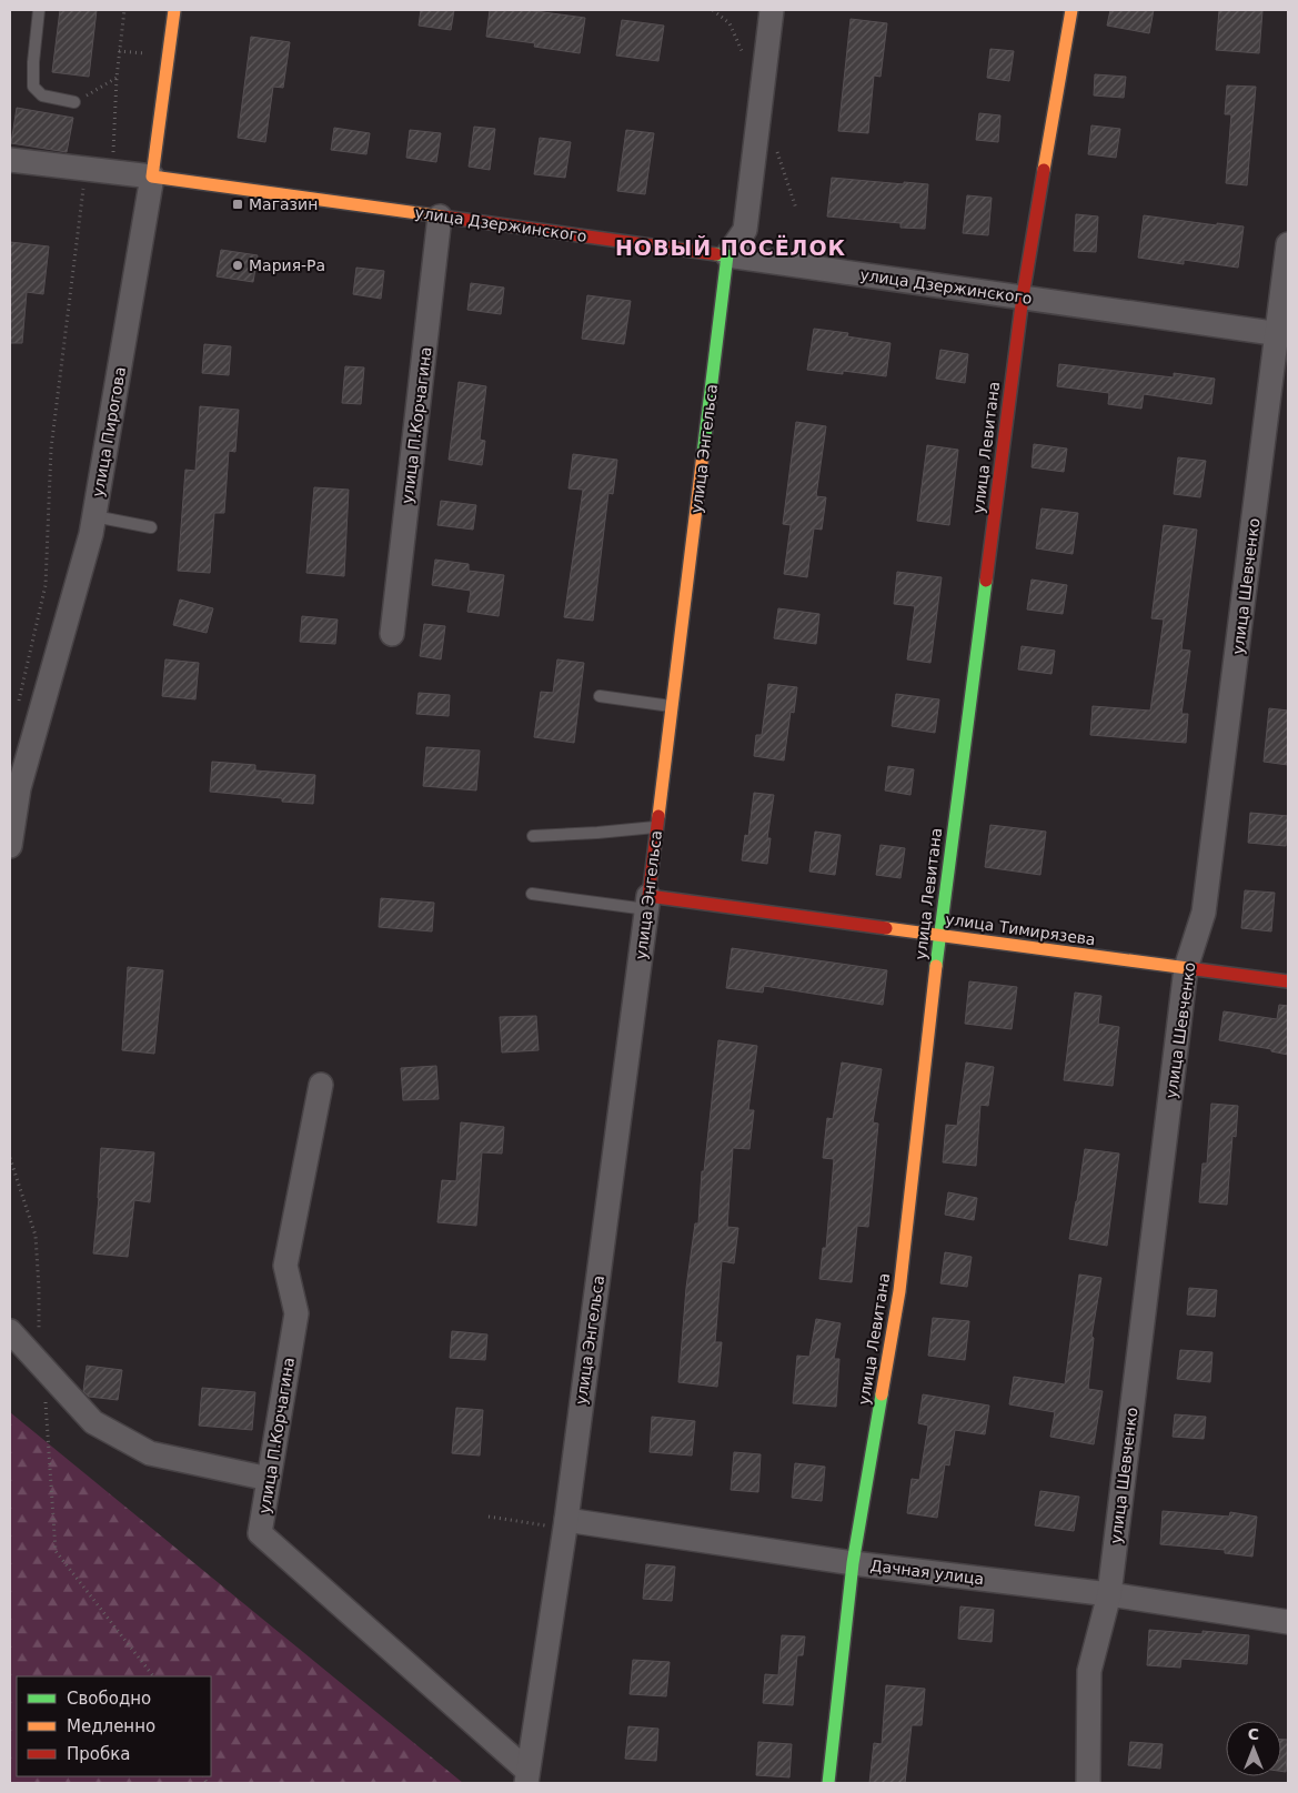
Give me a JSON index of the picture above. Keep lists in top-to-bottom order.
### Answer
{
  "streets": {
    "street": [
      "улица Дзержинского",
      "улица П.Корчагина",
      "улица Пирогова",
      "улица Левитана",
      "улица Энгельса",
      "улица Шевченко",
      "улица Тимирязева",
      "Дачная улица"
    ]
  },
  "crossings": [
    ["улица Дзержинского", "улица П.Корчагина"],
    ["улица Дзержинского", "улица Пирогова"],
    ["улица Дзержинского", "улица Левитана"],
    ["улица Дзержинского", "улица Энгельса"],
    ["улица Дзержинского", "улица Шевченко"],
    ["улица П.Корчагина", "улица Энгельса"],
    ["улица Левитана", "улица Тимирязева"],
    ["улица Левитана", "Дачная улица"],
    ["улица Энгельса", "улица Тимирязева"],
    ["улица Энгельса", "Дачная улица"],
    ["улица Шевченко", "улица Тимирязева"],
    ["улица Шевченко", "Дачная улица"]
  ],
  "districts": ["НОВЫЙ ПОСЁЛОК"],
  "places": {
    "transit": ["Магазин"],
    "other": ["Мария-Ра"]
  },
  "legend": ["Свободно", "Медленно", "Пробка"],
  "north": "top"
}
